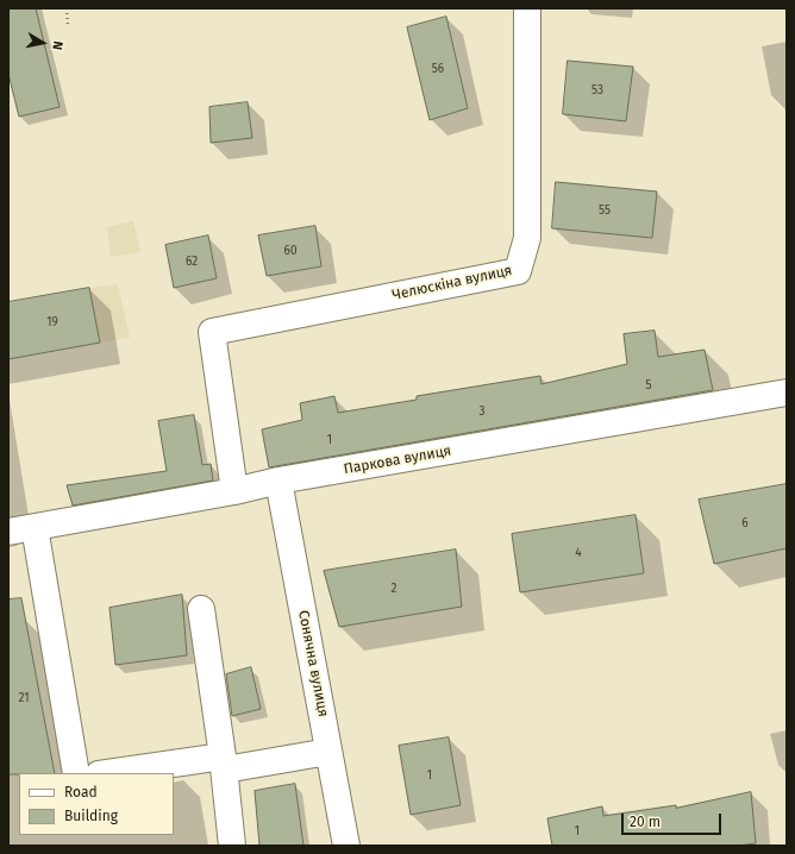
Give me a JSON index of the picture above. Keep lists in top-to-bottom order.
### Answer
{
  "streets": {
    "street": ["Челюскіна вулиця", "Паркова вулиця", "Сонячна вулиця"]
  },
  "crossings": [
    ["Челюскіна вулиця", "Паркова вулиця"],
    ["Паркова вулиця", "Сонячна вулиця"]
  ],
  "house_numbers": [
    "56",
    "53",
    "55",
    "60",
    "62",
    "19",
    "5",
    "3",
    "1",
    "6",
    "4",
    "2",
    "21",
    "1",
    "1"
  ],
  "legend": ["Road", "Building"],
  "scale_bar": "20 m",
  "north": "right"
}
